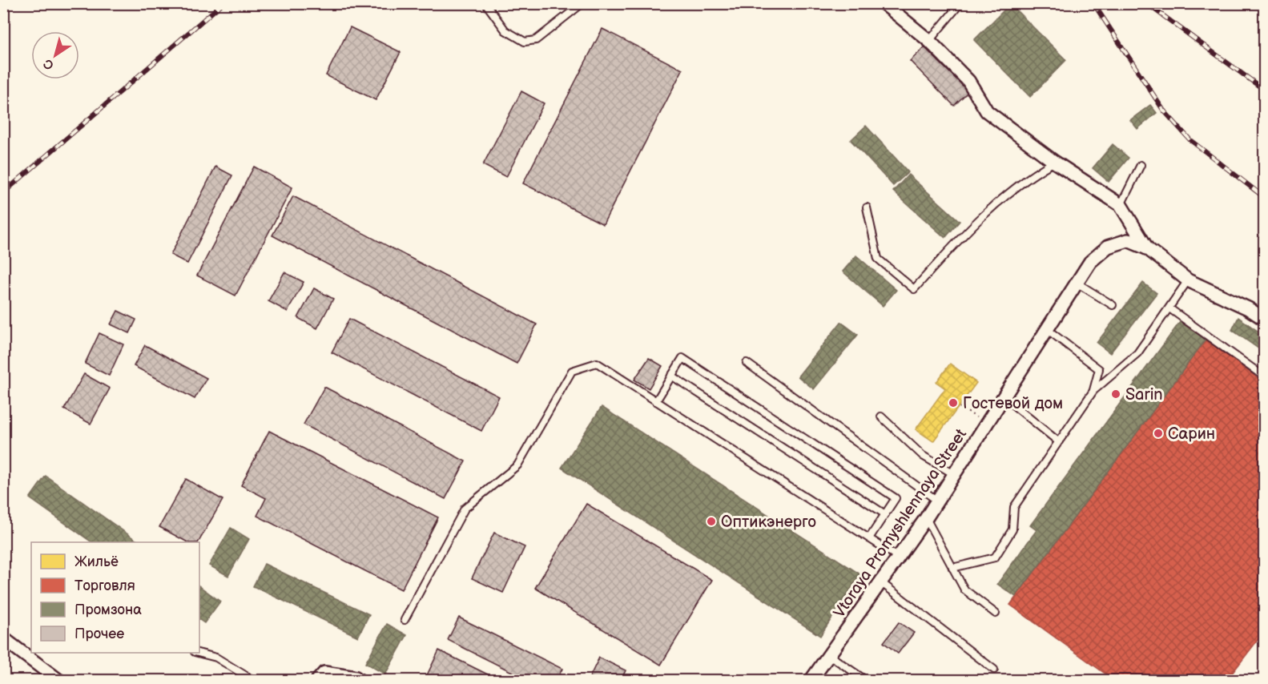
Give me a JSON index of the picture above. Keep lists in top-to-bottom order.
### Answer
{
  "streets": {
    "street": ["Vtoraya Promyshlennaya Street"]
  },
  "places": [
    "Sarin",
    "Гостевой дом",
    "Сарин",
    "Оптикэнерго"
  ],
  "legend": [
    "Жильё",
    "Торговля",
    "Промзона",
    "Прочее"
  ],
  "north": "bottom left"
}
